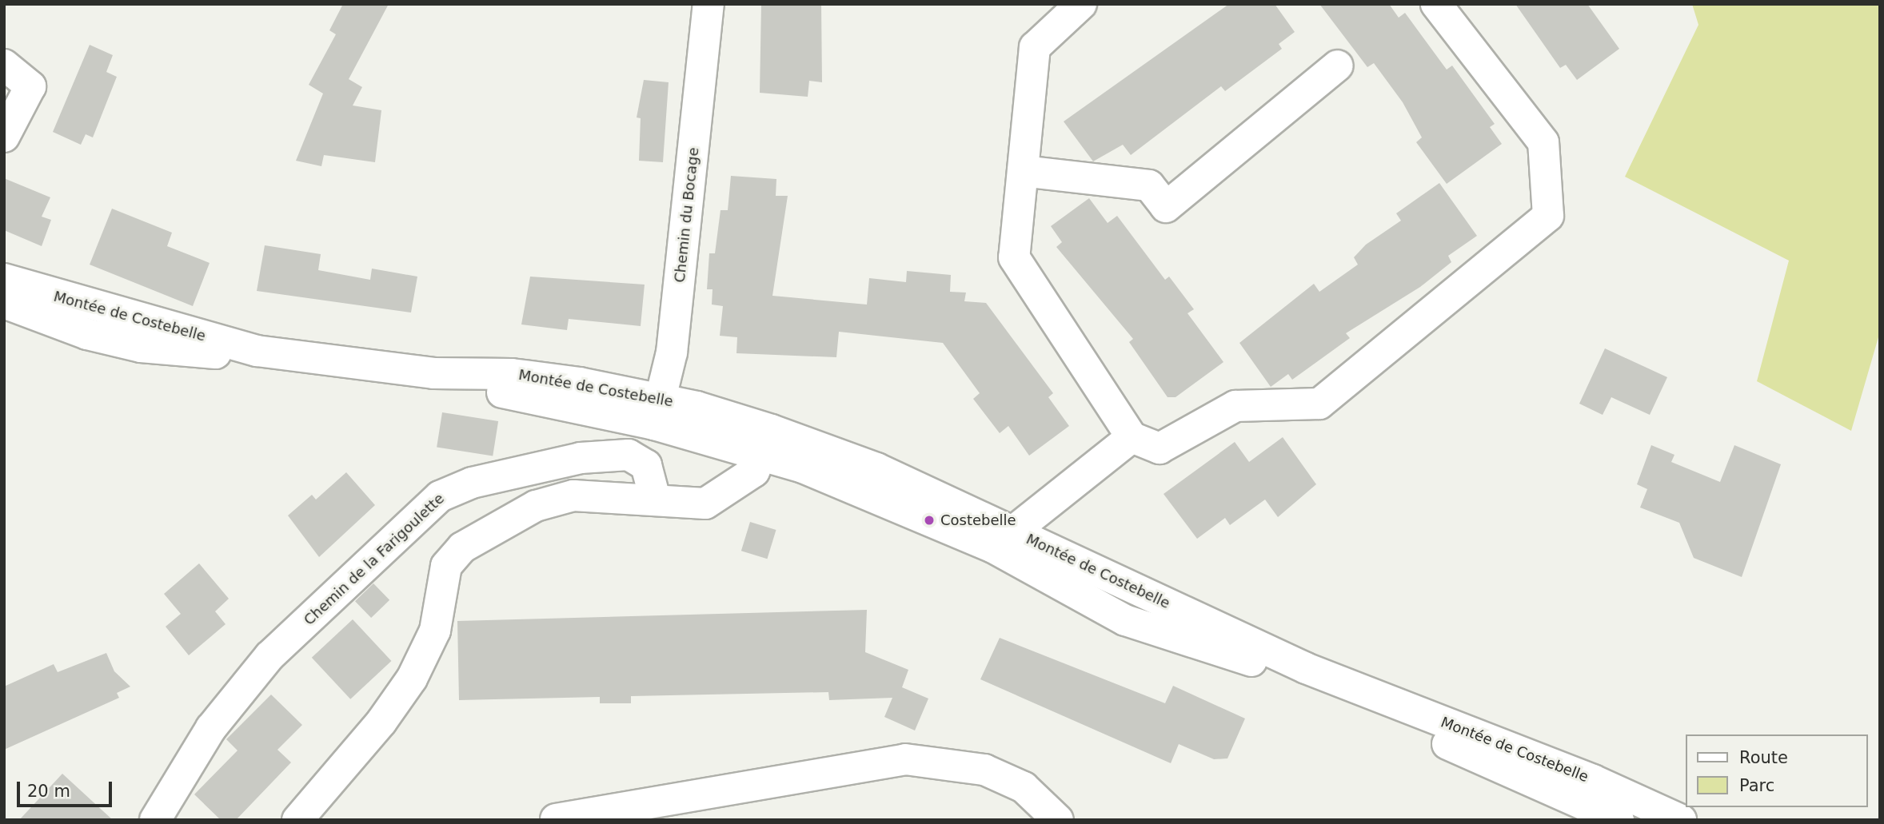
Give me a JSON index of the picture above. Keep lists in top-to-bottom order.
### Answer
{
  "streets": {
    "street": ["Chemin du Bocage", "Montée de Costebelle", "Chemin de la Farigoulette"]
  },
  "crossings": [
    ["Chemin du Bocage", "Montée de Costebelle"]
  ],
  "places": ["Costebelle"],
  "legend": ["Route", "Parc"],
  "scale_bar": "20 m"
}
